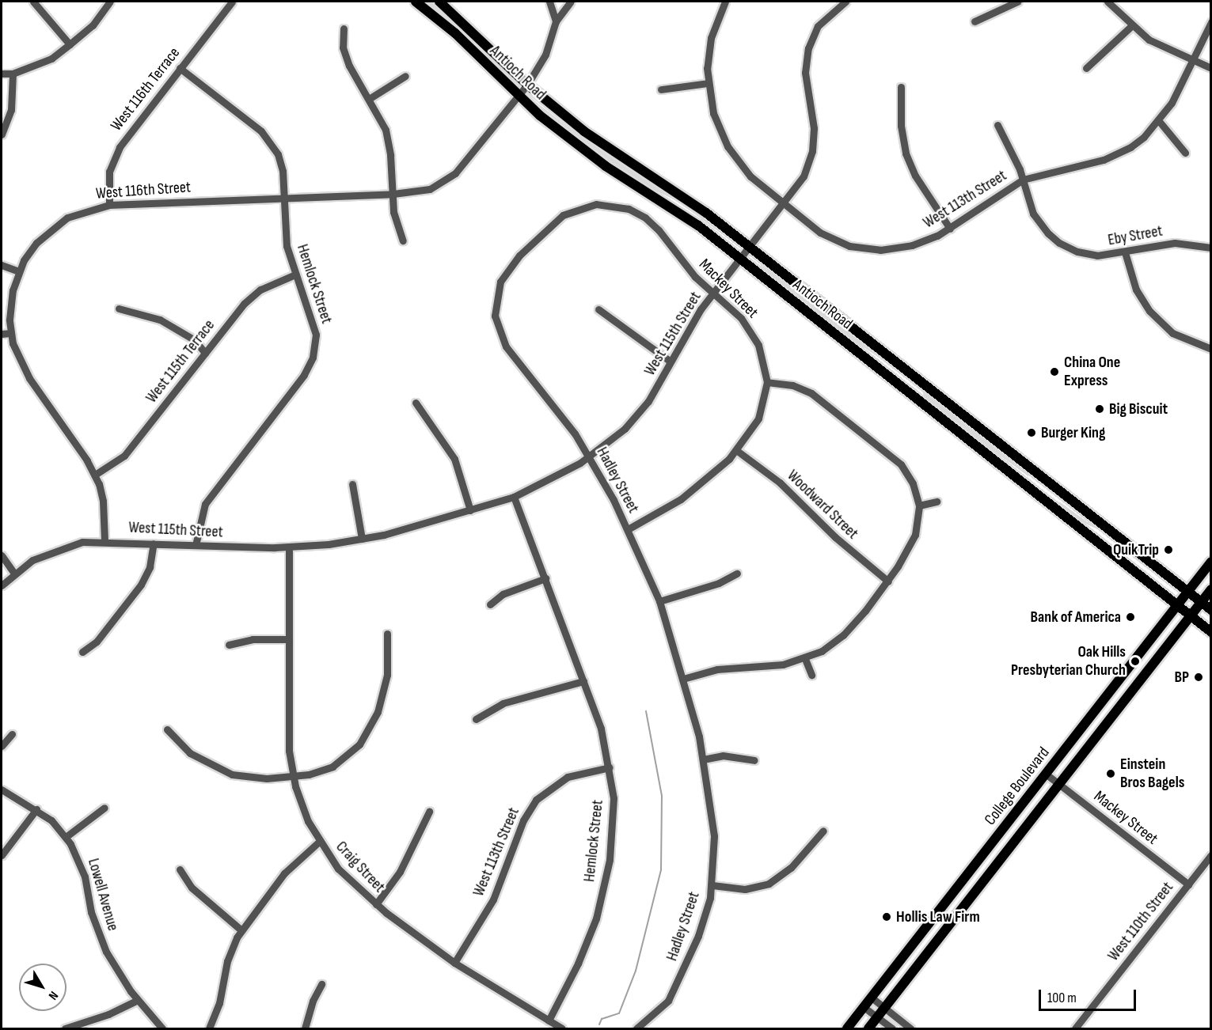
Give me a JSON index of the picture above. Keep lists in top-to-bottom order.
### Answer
{
  "streets": {
    "main road": ["Antioch Road", "College Boulevard"],
    "street": [
      "West 116th Terrace",
      "West 116th Street",
      "West 113th Street",
      "Eby Street",
      "Hemlock Street",
      "Mackey Street",
      "West 115th Street",
      "West 115th Terrace",
      "Hadley Street",
      "Woodward Street",
      "Craig Street",
      "Lowell Avenue",
      "West 110th Street"
    ]
  },
  "crossings": [
    ["Antioch Road", "West 116th Street"],
    ["Antioch Road", "West 115th Street"],
    ["Antioch Road", "College Boulevard"],
    ["West 116th Terrace", "West 116th Street"],
    ["West 116th Terrace", "Hemlock Street"],
    ["West 116th Street", "Hemlock Street"],
    ["West 116th Street", "West 115th Street"],
    ["West 116th Street", "West 115th Terrace"],
    ["West 113th Street", "Eby Street"],
    ["West 113th Street", "Hemlock Street"],
    ["West 113th Street", "West 115th Street"],
    ["West 113th Street", "Craig Street"],
    ["Hemlock Street", "West 115th Street"],
    ["Hemlock Street", "West 115th Terrace"],
    ["Hemlock Street", "Craig Street"],
    ["Mackey Street", "West 115th Street"],
    ["Mackey Street", "Hadley Street"],
    ["Mackey Street", "College Boulevard"],
    ["Mackey Street", "West 110th Street"],
    ["West 115th Street", "Hadley Street"],
    ["West 115th Street", "Craig Street"]
  ],
  "places": [
    "China One Express",
    "Big Biscuit",
    "Burger King",
    "QuikTrip",
    "Bank of America",
    "Oak Hills Presbyterian Church",
    "BP",
    "Einstein Bros Bagels",
    "Hollis Law Firm"
  ],
  "scale_bar": "100 m",
  "north": "bottom right"
}
